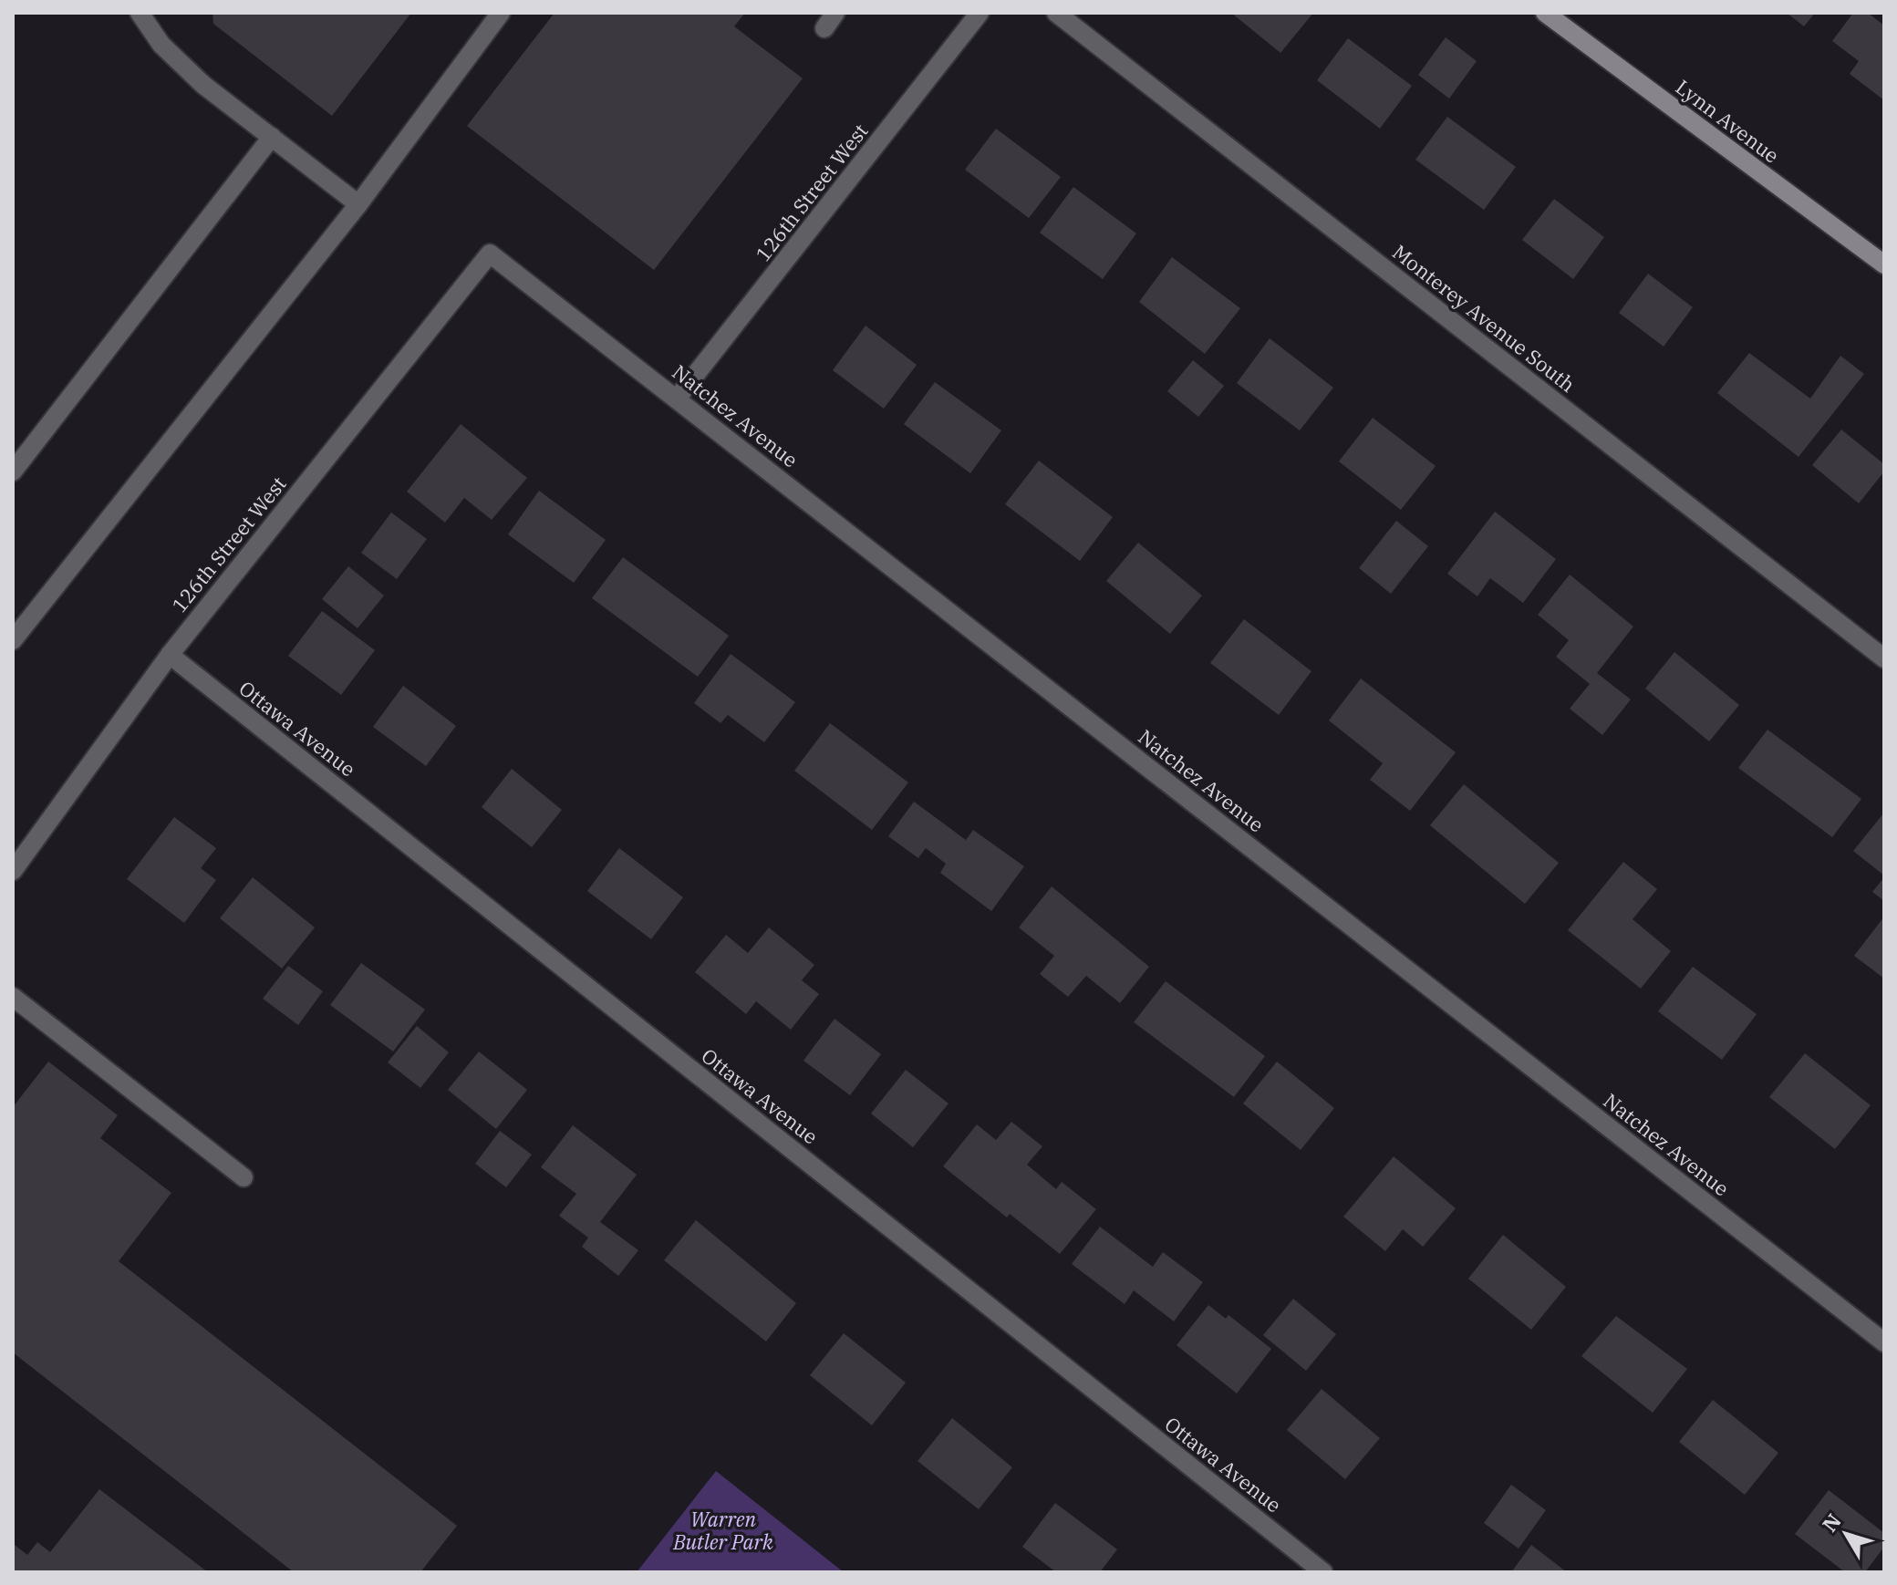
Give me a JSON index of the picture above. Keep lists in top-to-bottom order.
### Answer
{
  "streets": {
    "main road": ["Lynn Avenue"],
    "street": [
      "126th Street West",
      "Monterey Avenue South",
      "Natchez Avenue",
      "Ottawa Avenue"
    ]
  },
  "crossings": [
    ["126th Street West", "Natchez Avenue"],
    ["126th Street West", "Ottawa Avenue"]
  ],
  "parks": ["Warren Butler Park"],
  "north": "top left"
}
